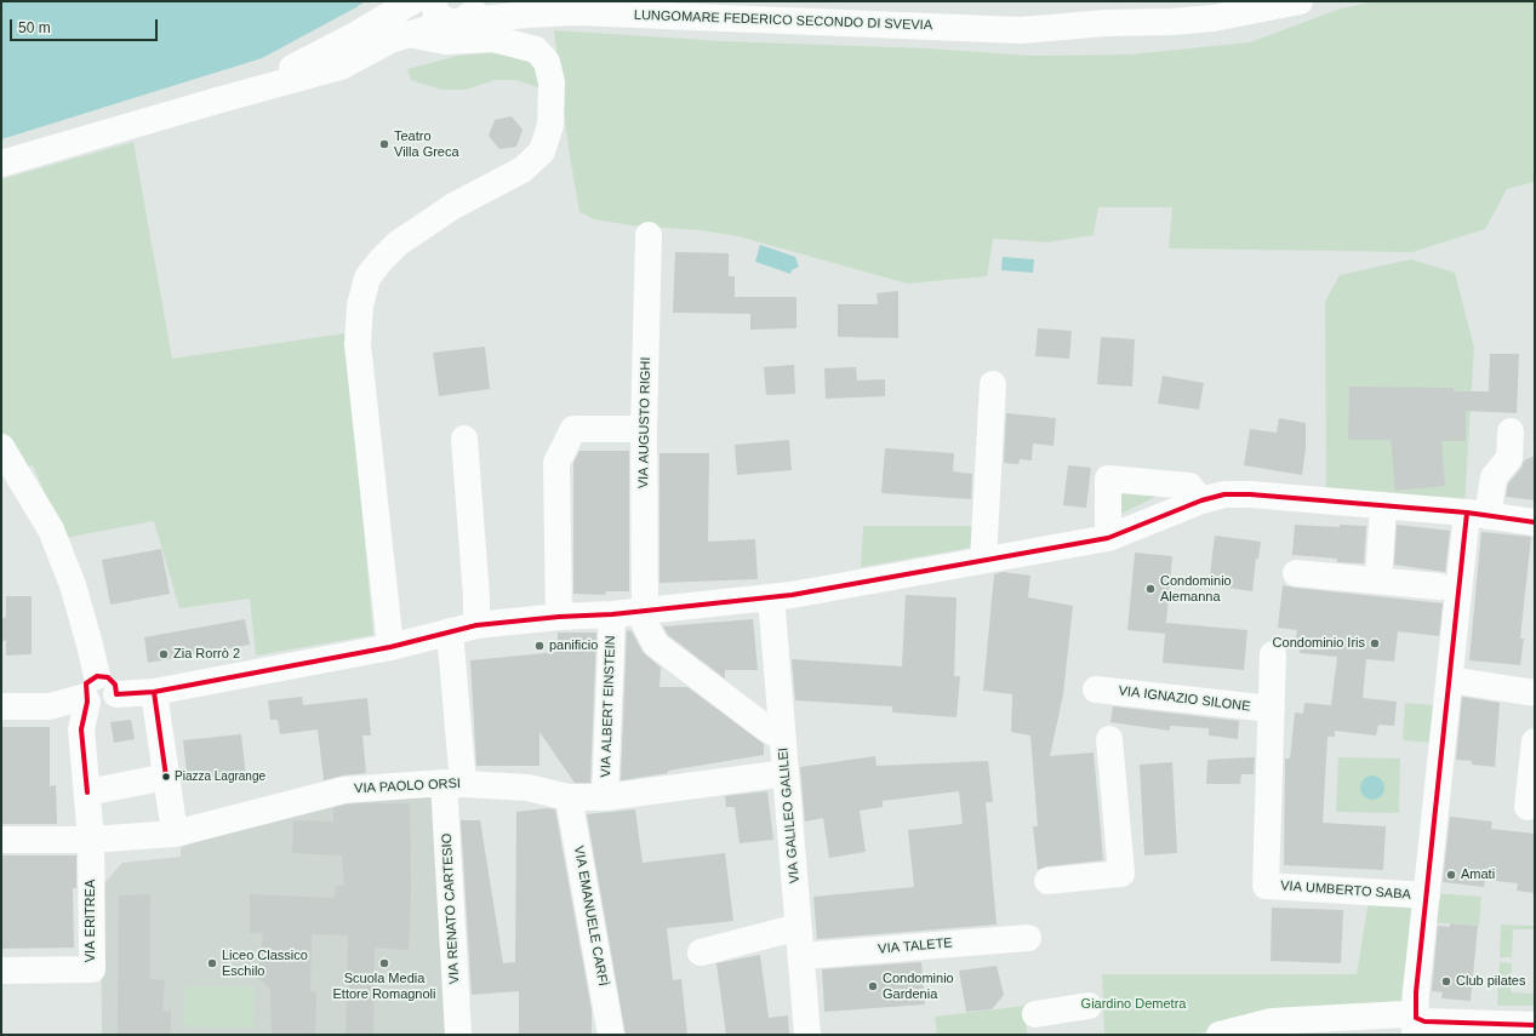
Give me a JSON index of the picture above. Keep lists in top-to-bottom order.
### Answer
{
  "streets": {
    "street": [
      "LUNGOMARE FEDERICO SECONDO DI SVEVIA",
      "VIA AUGUSTO RIGHI",
      "VIA IGNAZIO SILONE",
      "VIA ALBERT EINSTEIN",
      "VIA PAOLO ORSI",
      "VIA GALILEO GALILEI",
      "VIA UMBERTO SABA",
      "VIA RENATO CARTESIO",
      "VIA EMANUELE CARFÌ",
      "VIA ERITREA",
      "VIA TALETE"
    ]
  },
  "crossings": [
    ["VIA AUGUSTO RIGHI", "VIA GALILEO GALILEI"],
    ["VIA IGNAZIO SILONE", "VIA UMBERTO SABA"],
    ["VIA ALBERT EINSTEIN", "VIA PAOLO ORSI"],
    ["VIA PAOLO ORSI", "VIA GALILEO GALILEI"],
    ["VIA PAOLO ORSI", "VIA RENATO CARTESIO"],
    ["VIA PAOLO ORSI", "VIA EMANUELE CARFÌ"],
    ["VIA PAOLO ORSI", "VIA ERITREA"],
    ["VIA GALILEO GALILEI", "VIA TALETE"]
  ],
  "parks": ["Giardino Demetra"],
  "places": [
    "Teatro Villa Greca",
    "Condominio Alemanna",
    "Condominio Iris",
    "panificio",
    "Zia Rorrò 2",
    "Piazza Lagrange",
    "Amati",
    "Liceo Classico Eschilo",
    "Scuola Media Ettore Romagnoli",
    "Club pilates",
    "Condominio Gardenia"
  ],
  "scale_bar": "50 m"
}
